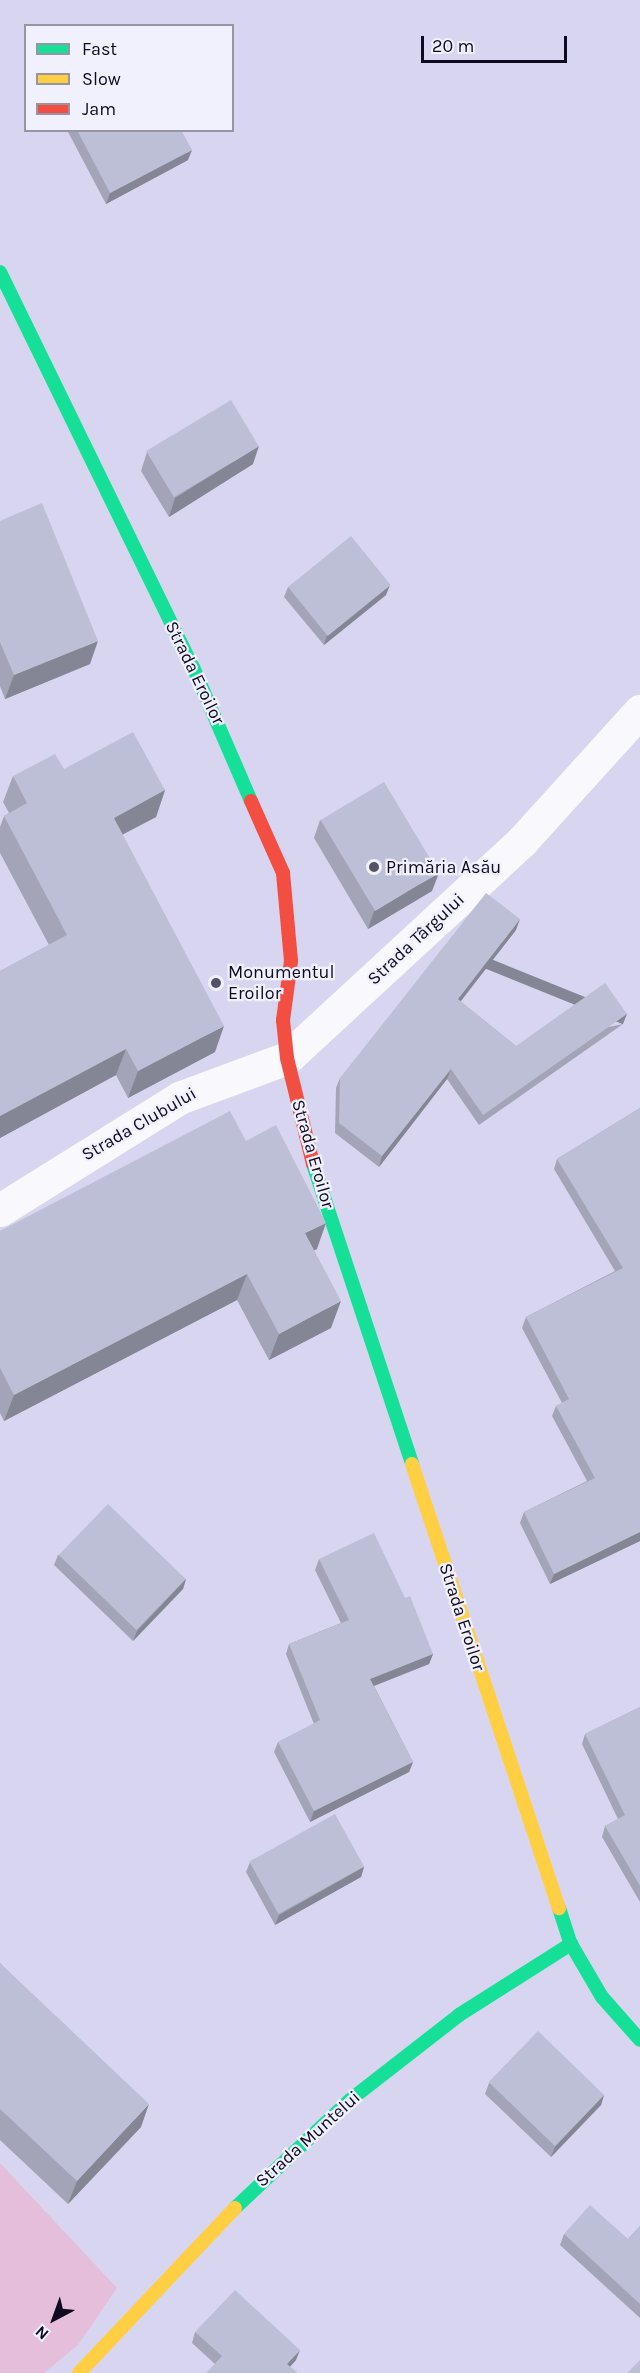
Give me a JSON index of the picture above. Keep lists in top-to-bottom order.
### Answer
{
  "streets": {
    "main road": ["Strada Eroilor", "Strada Muntelui"],
    "street": ["Strada Târgului", "Strada Clubului"]
  },
  "crossings": [
    ["Strada Eroilor", "Strada Târgului"],
    ["Strada Eroilor", "Strada Clubului"],
    ["Strada Eroilor", "Strada Muntelui"],
    ["Strada Târgului", "Strada Clubului"]
  ],
  "places": ["Primăria Asău", "Monumentul Eroilor"],
  "legend": ["Fast", "Slow", "Jam"],
  "scale_bar": "20 m",
  "north": "bottom left"
}
